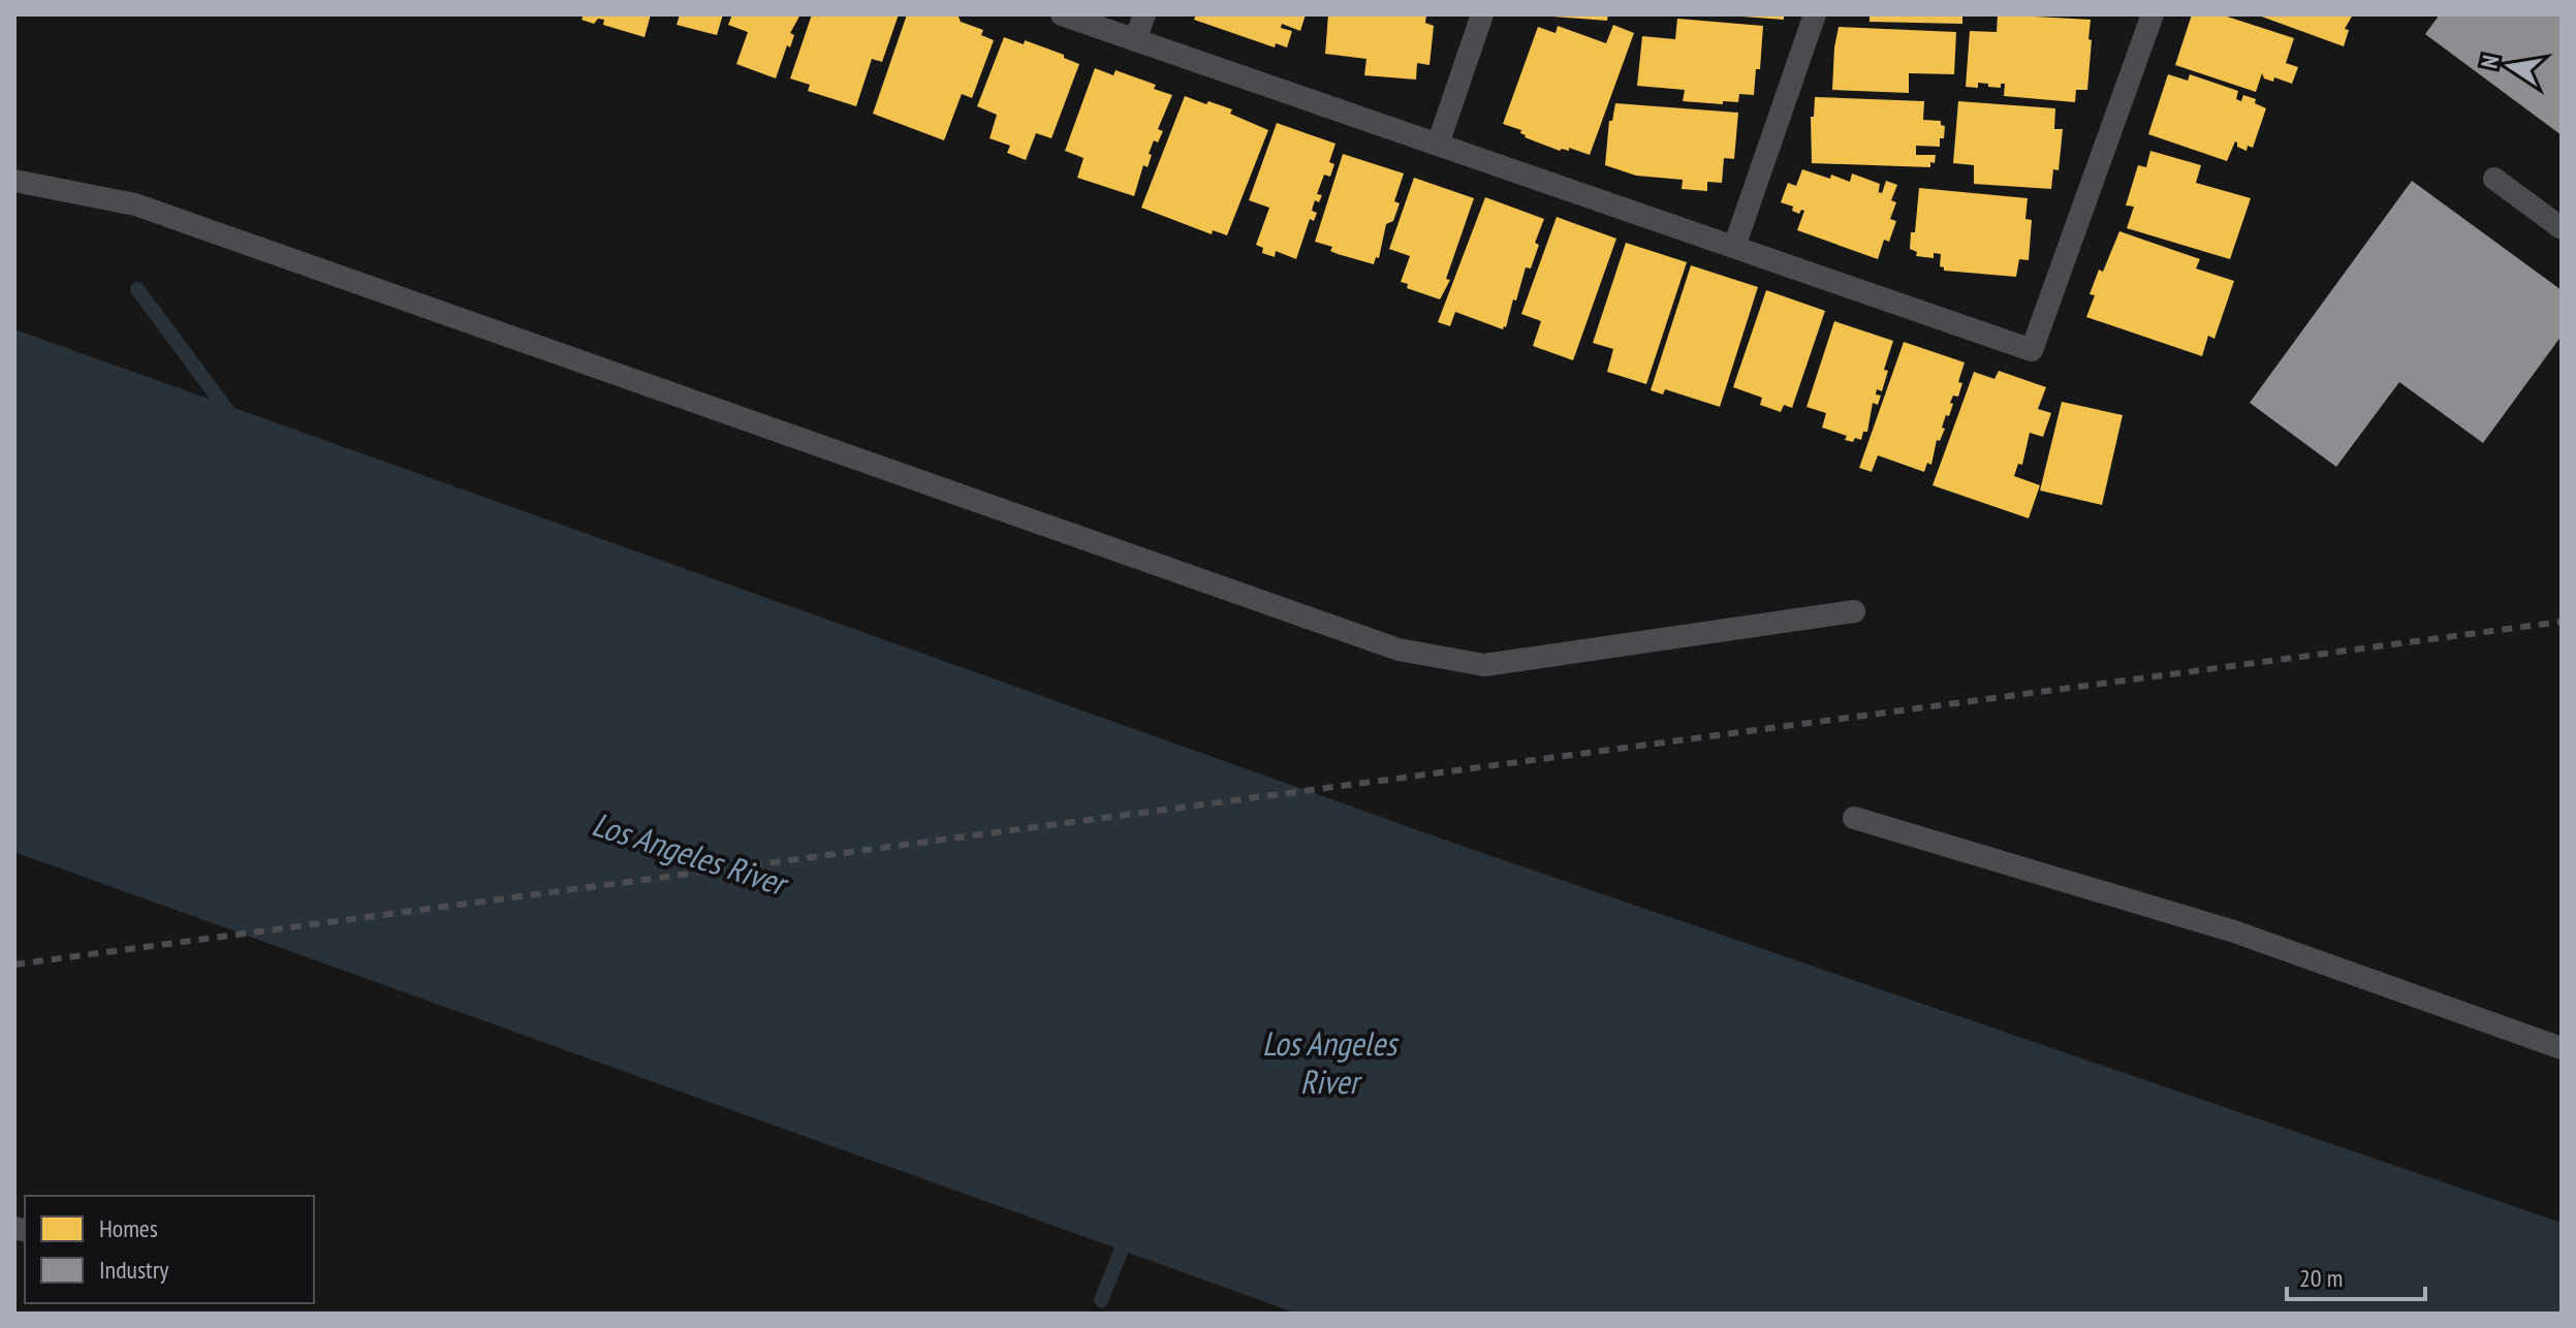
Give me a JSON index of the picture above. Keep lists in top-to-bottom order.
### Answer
{
  "water": ["Los Angeles River"],
  "legend": ["Homes", "Industry"],
  "scale_bar": "20 m",
  "north": "left"
}
